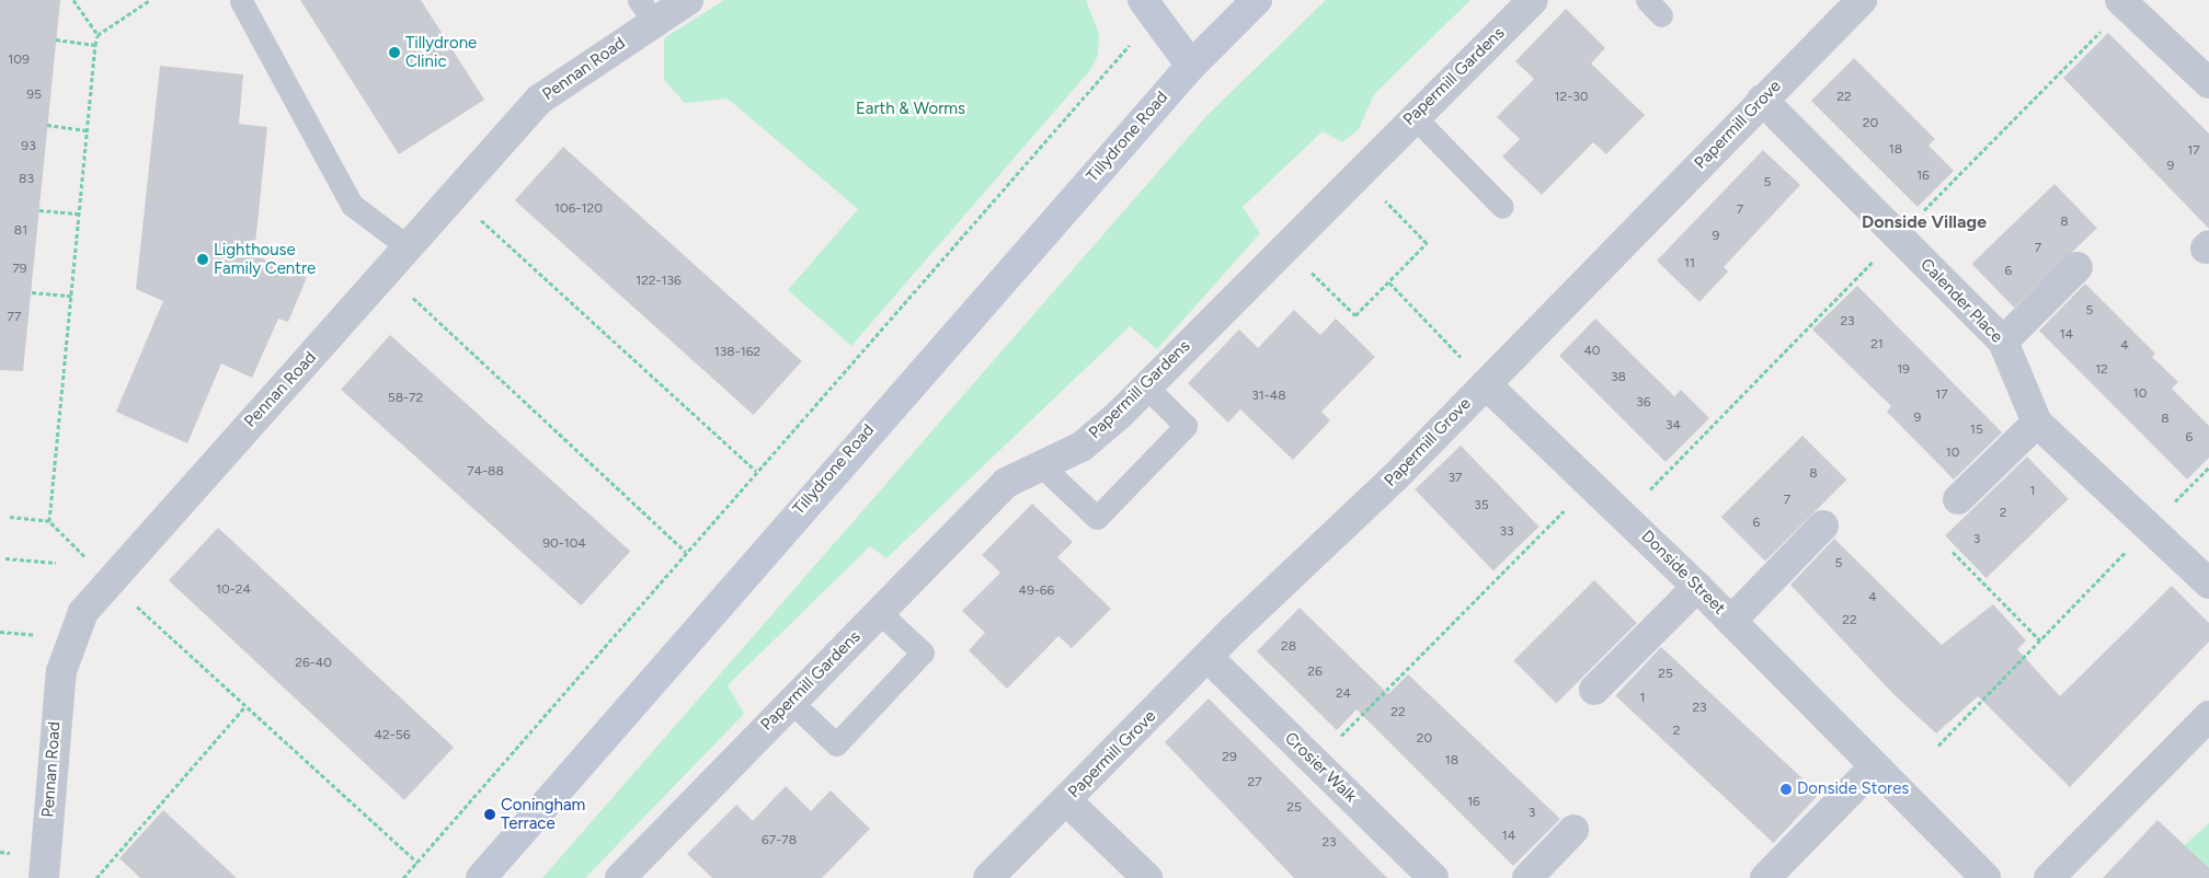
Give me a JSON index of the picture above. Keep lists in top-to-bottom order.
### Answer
{
  "streets": {
    "main road": ["Tillydrone Road"],
    "street": [
      "Pennan Road",
      "Papermill Gardens",
      "Papermill Grove",
      "Calender Place",
      "Donside Street",
      "Crosier Walk"
    ]
  },
  "crossings": [
    ["Papermill Grove", "Calender Place"],
    ["Papermill Grove", "Donside Street"],
    ["Papermill Grove", "Crosier Walk"]
  ],
  "districts": ["Donside Village"],
  "parks": ["Earth & Worms"],
  "places": [
    "Tillydrone Clinic",
    "Lighthouse Family Centre",
    "Donside Stores",
    "Coningham Terrace"
  ],
  "house_numbers": [
    "109",
    "95",
    "12-30",
    "22",
    "20",
    "93",
    "18",
    "17",
    "9",
    "16",
    "83",
    "5",
    "106-120",
    "7",
    "8",
    "81",
    "9",
    "7",
    "11",
    "79",
    "6",
    "122-136",
    "5",
    "77",
    "23",
    "14",
    "21",
    "4",
    "40",
    "138-162",
    "19",
    "12",
    "38",
    "10",
    "17",
    "31-48",
    "58-72",
    "36",
    "9",
    "8",
    "34",
    "15",
    "6",
    "10",
    "74-88",
    "8",
    "37",
    "1",
    "7",
    "35",
    "2",
    "6",
    "33",
    "3",
    "90-104",
    "5",
    "10-24",
    "49-66",
    "4",
    "22",
    "28",
    "26-40",
    "26",
    "25",
    "24",
    "1",
    "23",
    "22",
    "2",
    "42-56",
    "20",
    "29",
    "18",
    "27",
    "16",
    "25",
    "3",
    "14",
    "67-78",
    "23"
  ]
}
